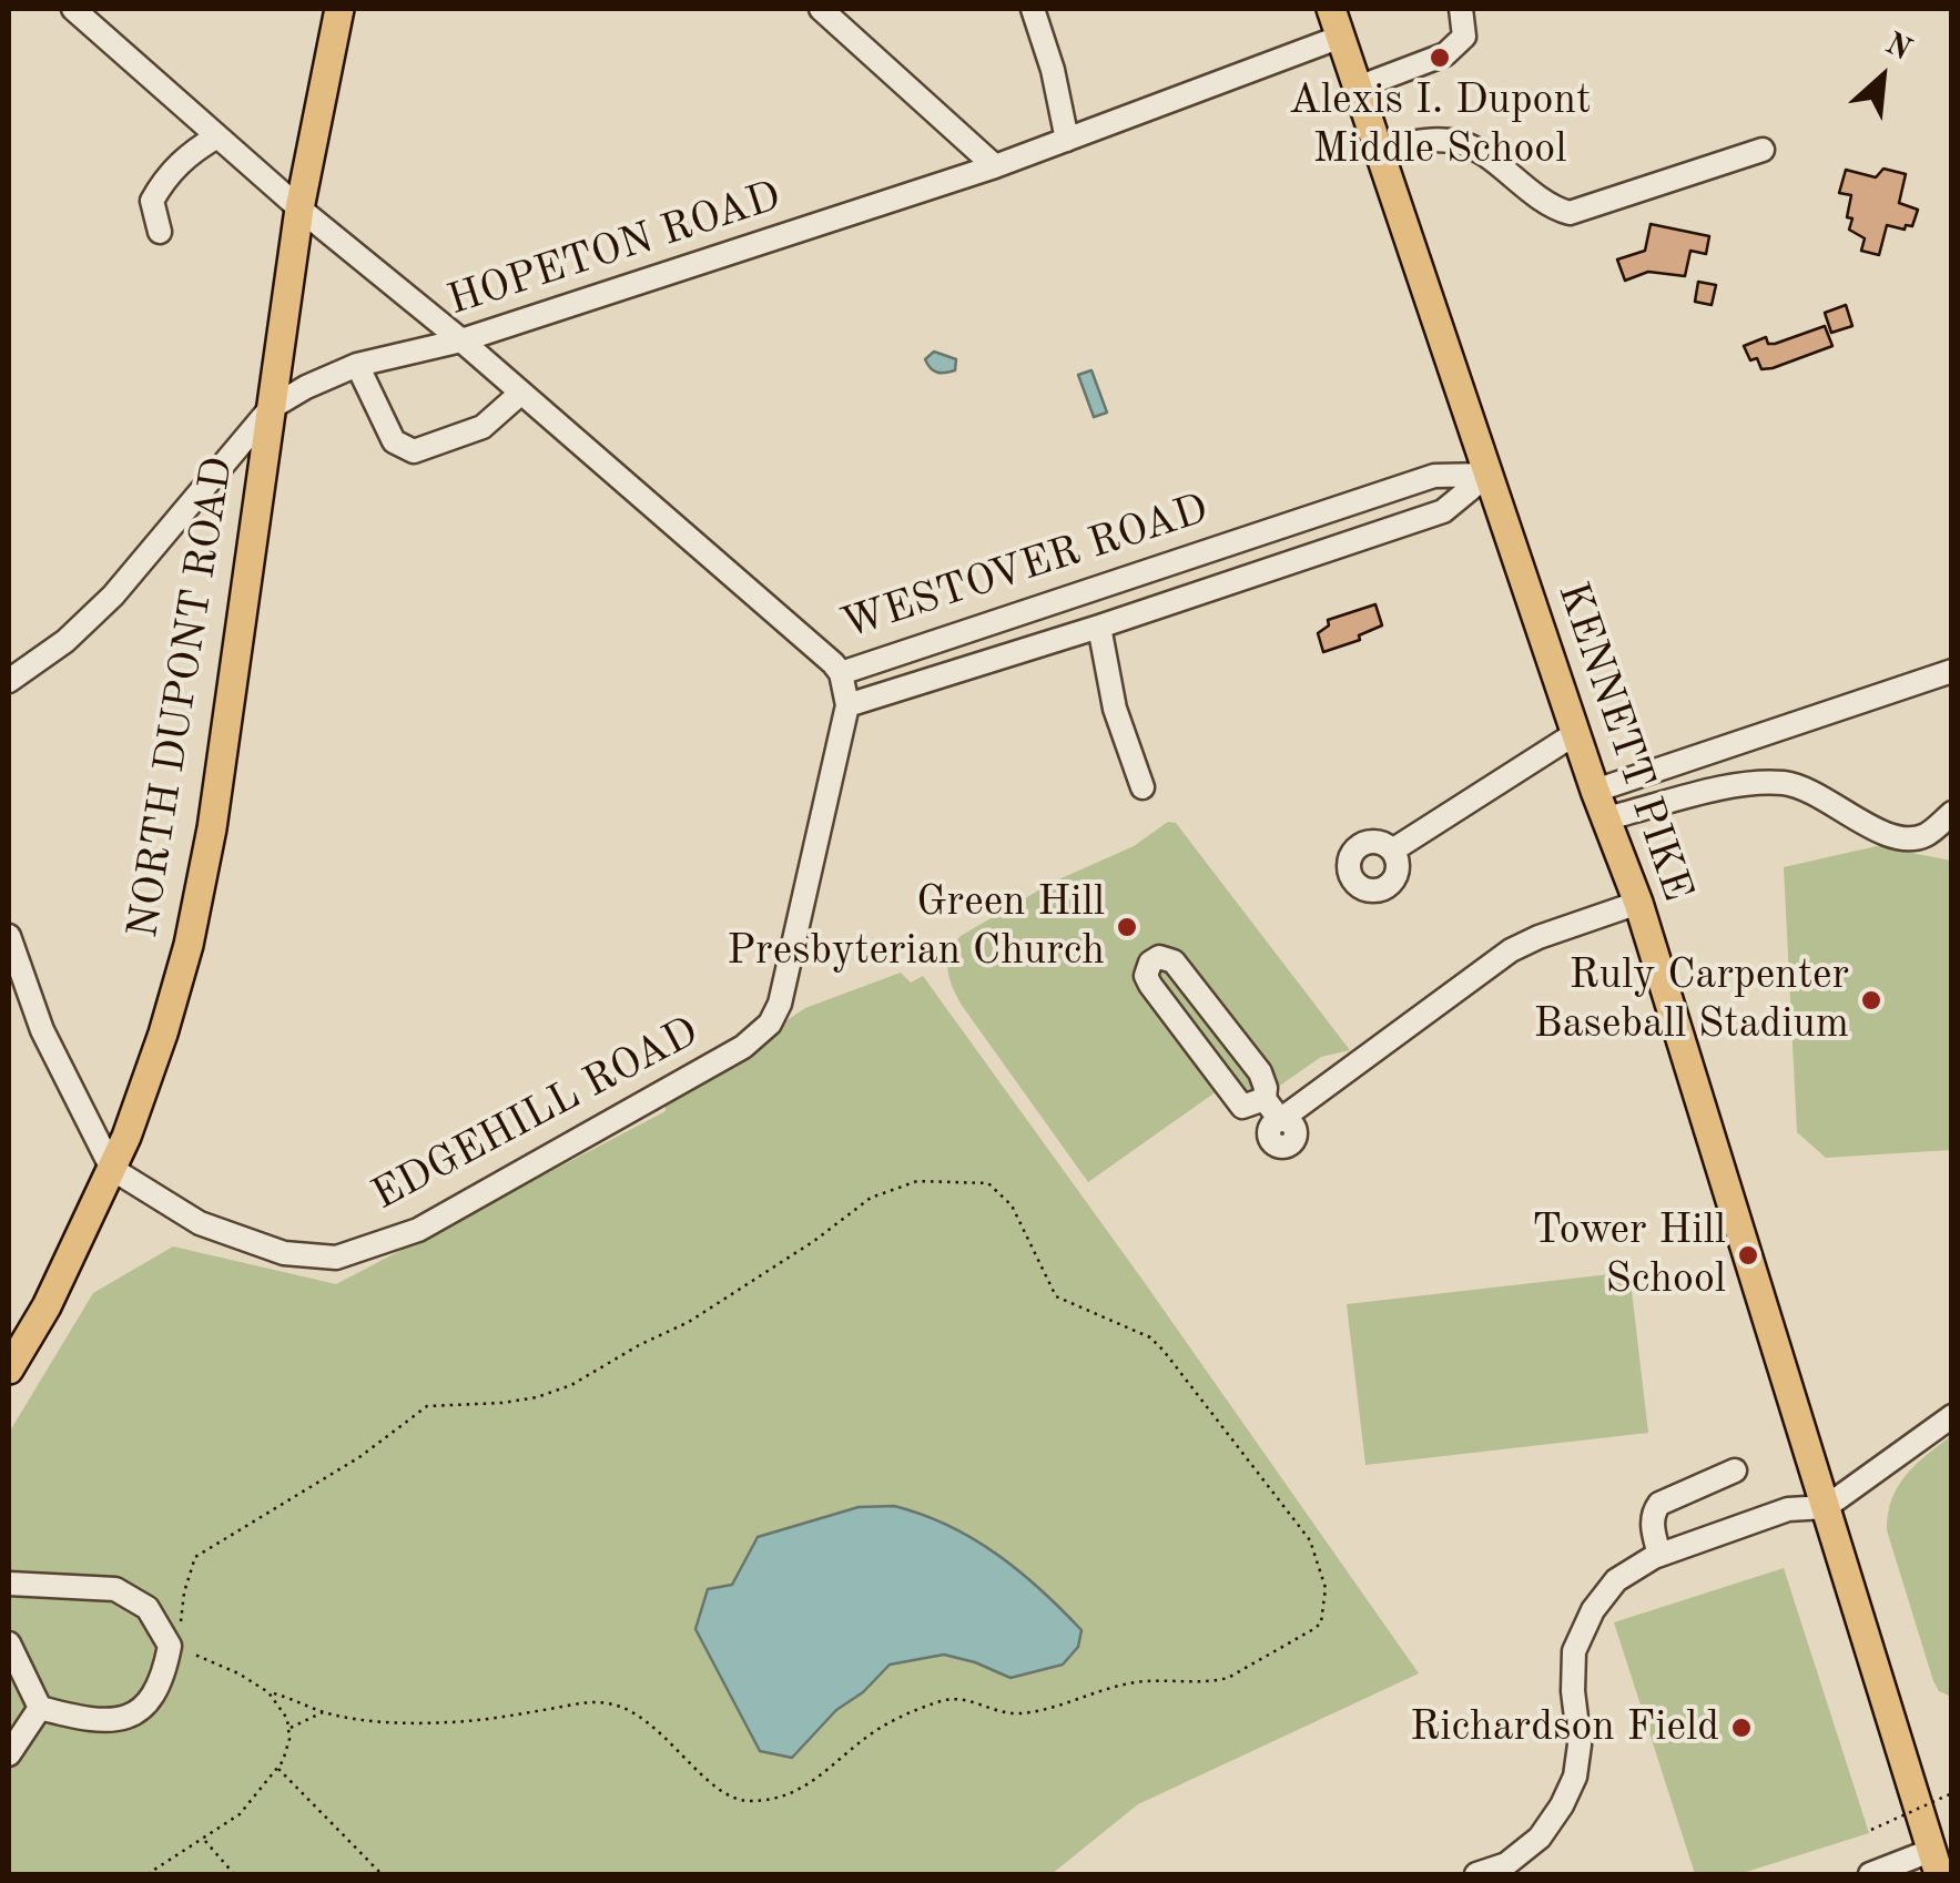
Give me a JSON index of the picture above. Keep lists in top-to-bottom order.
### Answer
{
  "streets": {
    "main road": ["NORTH DUPONT ROAD", "KENNETT PIKE"],
    "street": ["HOPETON ROAD", "WESTOVER ROAD", "EDGEHILL ROAD"]
  },
  "crossings": [
    ["HOPETON ROAD", "WESTOVER ROAD"],
    ["HOPETON ROAD", "NORTH DUPONT ROAD"],
    ["HOPETON ROAD", "KENNETT PIKE"],
    ["WESTOVER ROAD", "NORTH DUPONT ROAD"],
    ["WESTOVER ROAD", "KENNETT PIKE"],
    ["WESTOVER ROAD", "EDGEHILL ROAD"],
    ["NORTH DUPONT ROAD", "EDGEHILL ROAD"]
  ],
  "places": [
    "Alexis I. Dupont Middle School",
    "Green Hill Presbyterian Church",
    "Ruly Carpenter Baseball Stadium",
    "Tower Hill School",
    "Richardson Field"
  ],
  "north": "top right"
}
